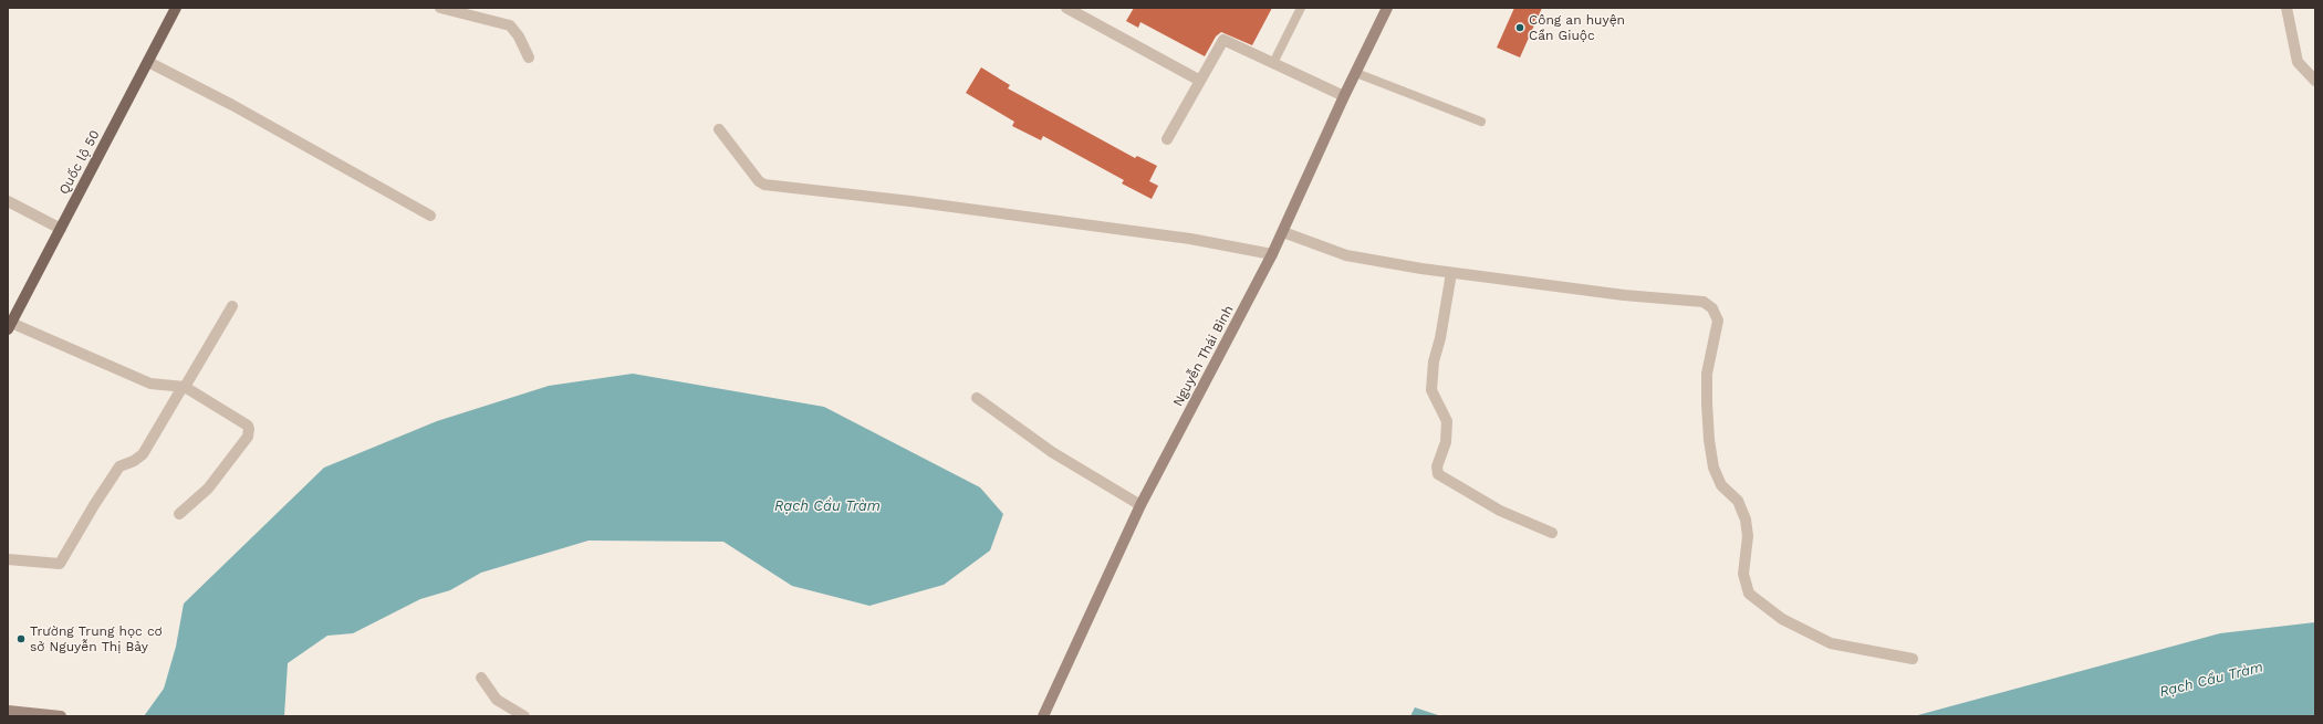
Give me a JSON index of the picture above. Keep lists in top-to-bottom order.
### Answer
{
  "streets": {
    "main road": ["Quốc lộ 50"],
    "street": ["Nguyễn Thái Bình"]
  },
  "water": ["Rạch Cầu Tràm"],
  "places": ["Công an huyện Cần Giuộc", "Trường Trung học cơ sở Nguyễn Thị Bảy"]
}
